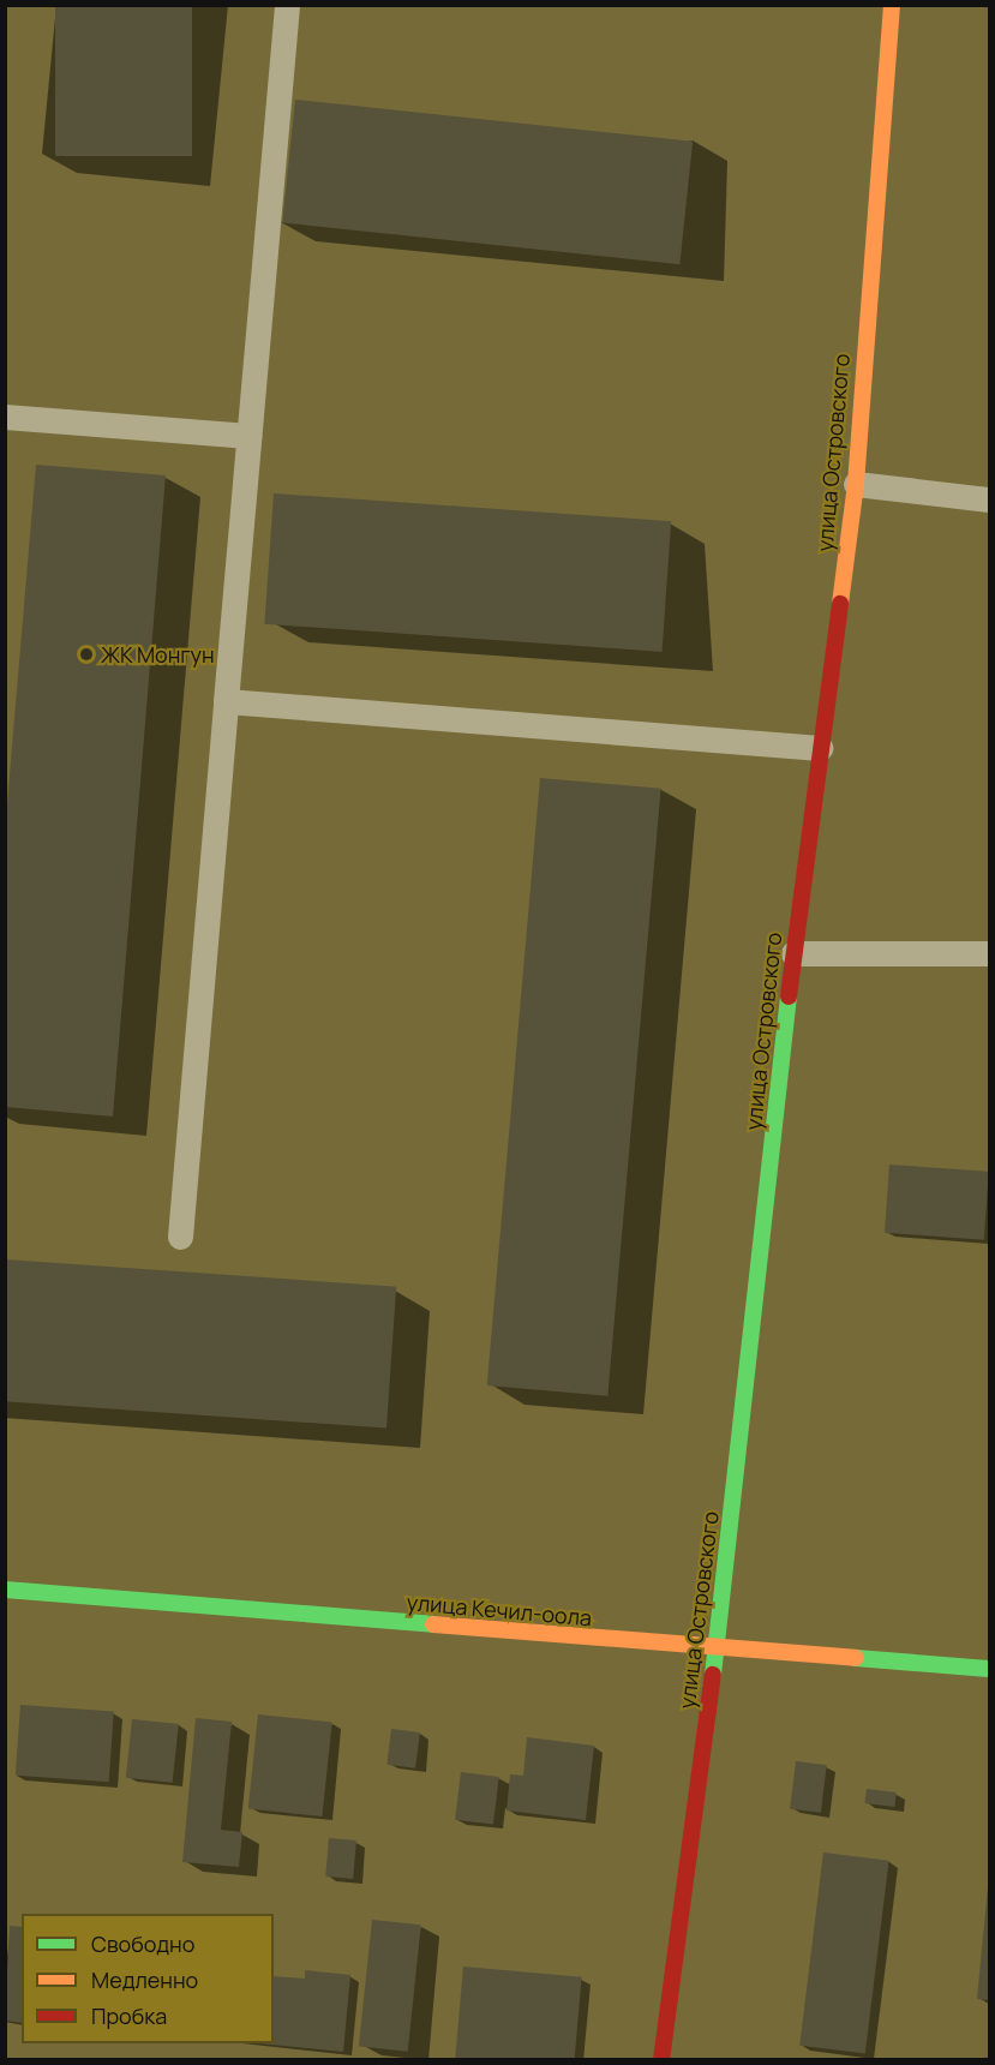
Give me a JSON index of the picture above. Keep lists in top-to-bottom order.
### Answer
{
  "streets": {
    "street": ["улица Островского", "улица Кечил-оола"]
  },
  "crossings": [
    ["улица Островского", "улица Кечил-оола"]
  ],
  "places": ["ЖК Монгун"],
  "legend": ["Свободно", "Медленно", "Пробка"]
}
